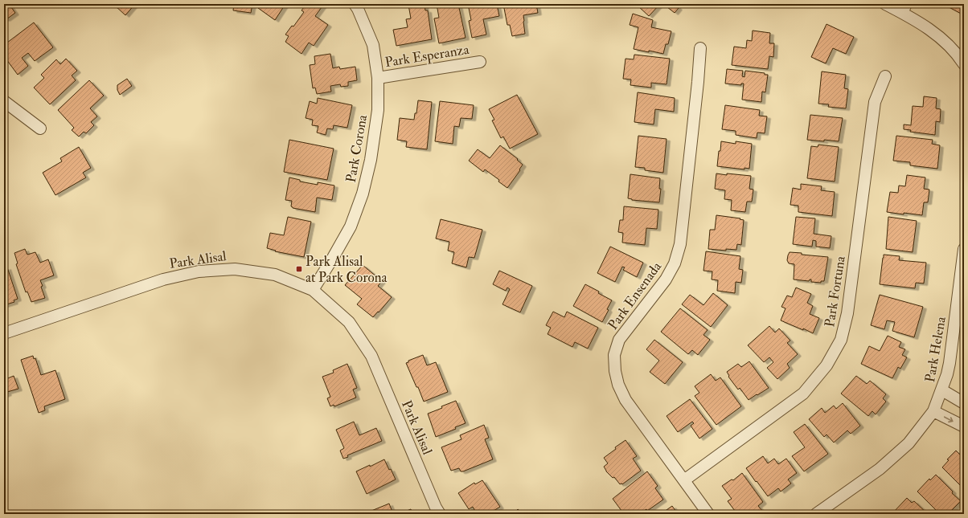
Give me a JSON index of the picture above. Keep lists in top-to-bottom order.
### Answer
{
  "streets": {
    "street": [
      "Park Esperanza",
      "Park Corona",
      "Park Alisal",
      "Park Fortuna",
      "Park Ensenada",
      "Park Helena"
    ]
  },
  "crossings": [
    ["Park Esperanza", "Park Corona"],
    ["Park Corona", "Park Alisal"],
    ["Park Fortuna", "Park Ensenada"]
  ],
  "places": {
    "transit": ["Park Alisal at Park Corona"]
  }
}
